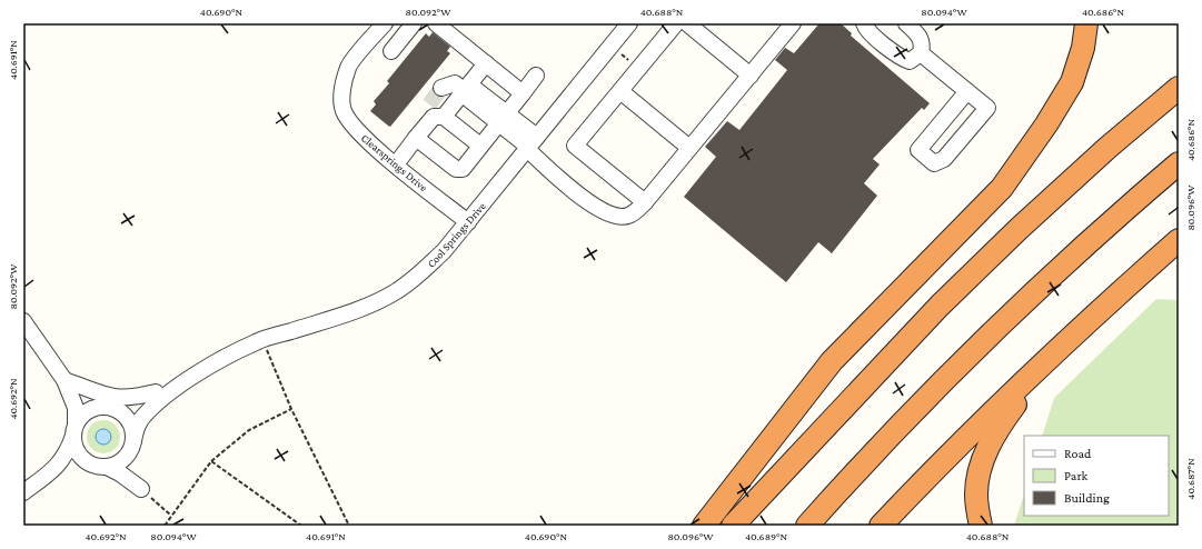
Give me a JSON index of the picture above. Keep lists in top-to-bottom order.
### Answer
{
  "streets": {
    "street": ["Clearsprings Drive", "Cool Springs Drive"]
  },
  "crossings": [
    ["Clearsprings Drive", "Cool Springs Drive"]
  ],
  "legend": ["Road", "Park", "Building"],
  "coordinates": [
    "40.690°N",
    "80.092°W",
    "40.688°N",
    "80.094°W",
    "40.686°N",
    "40.691°N",
    "80.096°W",
    "40.692°N",
    "40.687°N",
    "40.689°N"
  ]
}
